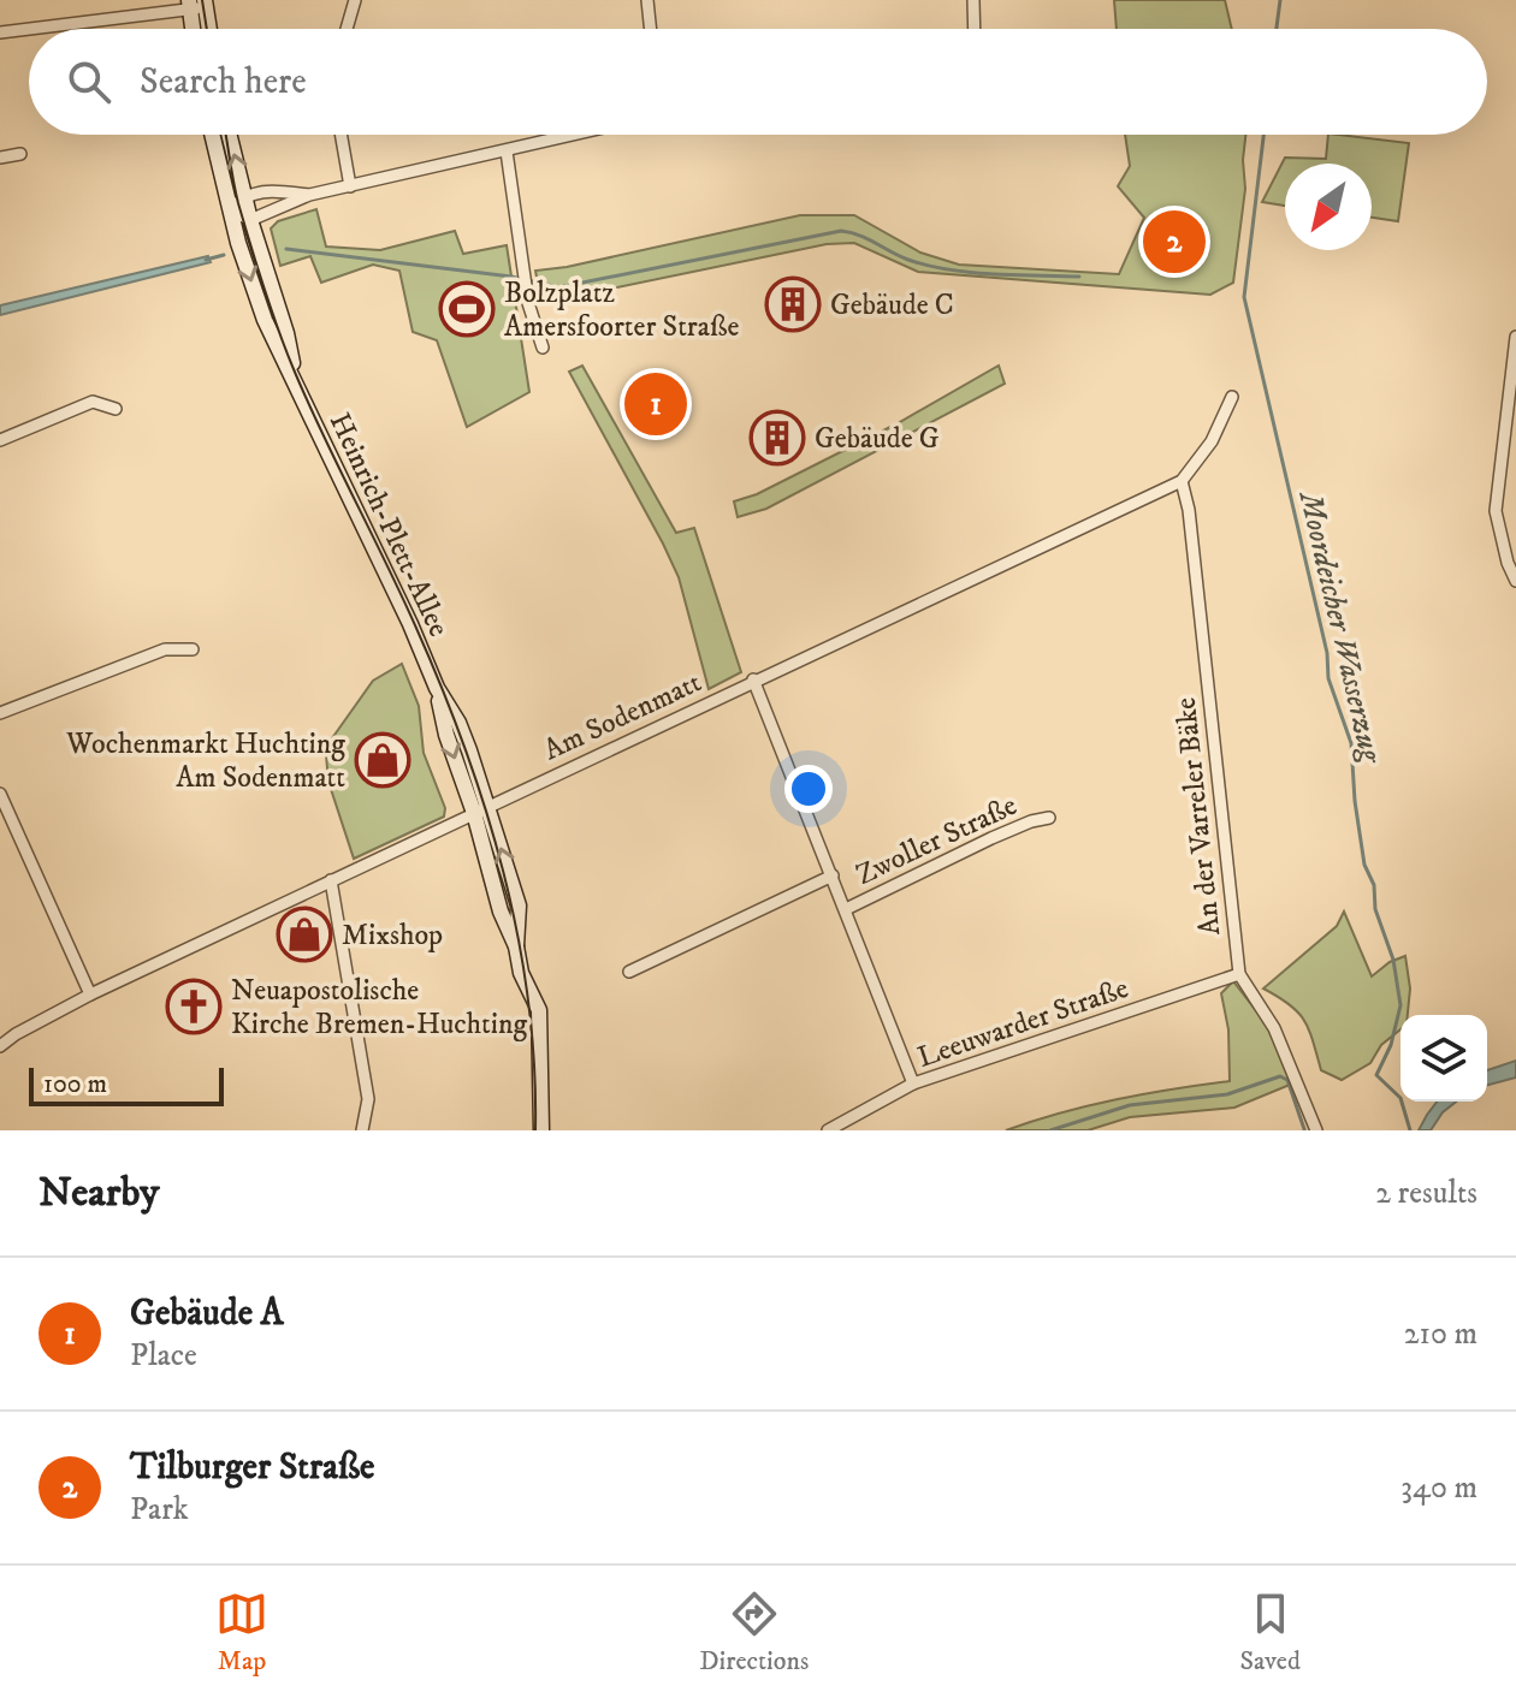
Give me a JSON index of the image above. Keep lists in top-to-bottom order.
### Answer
{
  "streets": {
    "main road": ["Heinrich-Plett-Allee"],
    "street": [
      "Am Sodenmatt",
      "An der Varreler Bäke",
      "Zwoller Straße",
      "Leeuwarder Straße"
    ]
  },
  "crossings": [
    ["Heinrich-Plett-Allee", "Am Sodenmatt"],
    ["Am Sodenmatt", "An der Varreler Bäke"],
    ["An der Varreler Bäke", "Leeuwarder Straße"]
  ],
  "water": ["Moordeicher Wasserzug"],
  "places": {
    "building": ["Gebäude C", "Gebäude G"],
    "sports": ["Bolzplatz Amersfoorter Straße"],
    "shop": ["Wochenmarkt Huchting Am Sodenmatt", "Mixshop"],
    "church": ["Neuapostolische Kirche Bremen-Huchting"]
  },
  "scale_bar": "100 m",
  "north": "bottom left",
  "page": {
    "search": "Search here",
    "pins": ["2", "1"],
    "scale": "100 m",
    "heading": ["Nearby", "2 results"],
    "list": [
      {
        "mark": "1",
        "name": "Gebäude A",
        "note": "Place",
        "value": "210 m"
      },
      {
        "mark": "2",
        "name": "Tilburger Straße",
        "note": "Park",
        "value": "340 m"
      }
    ],
    "nav": ["Map", "Directions", "Saved"]
  }
}
